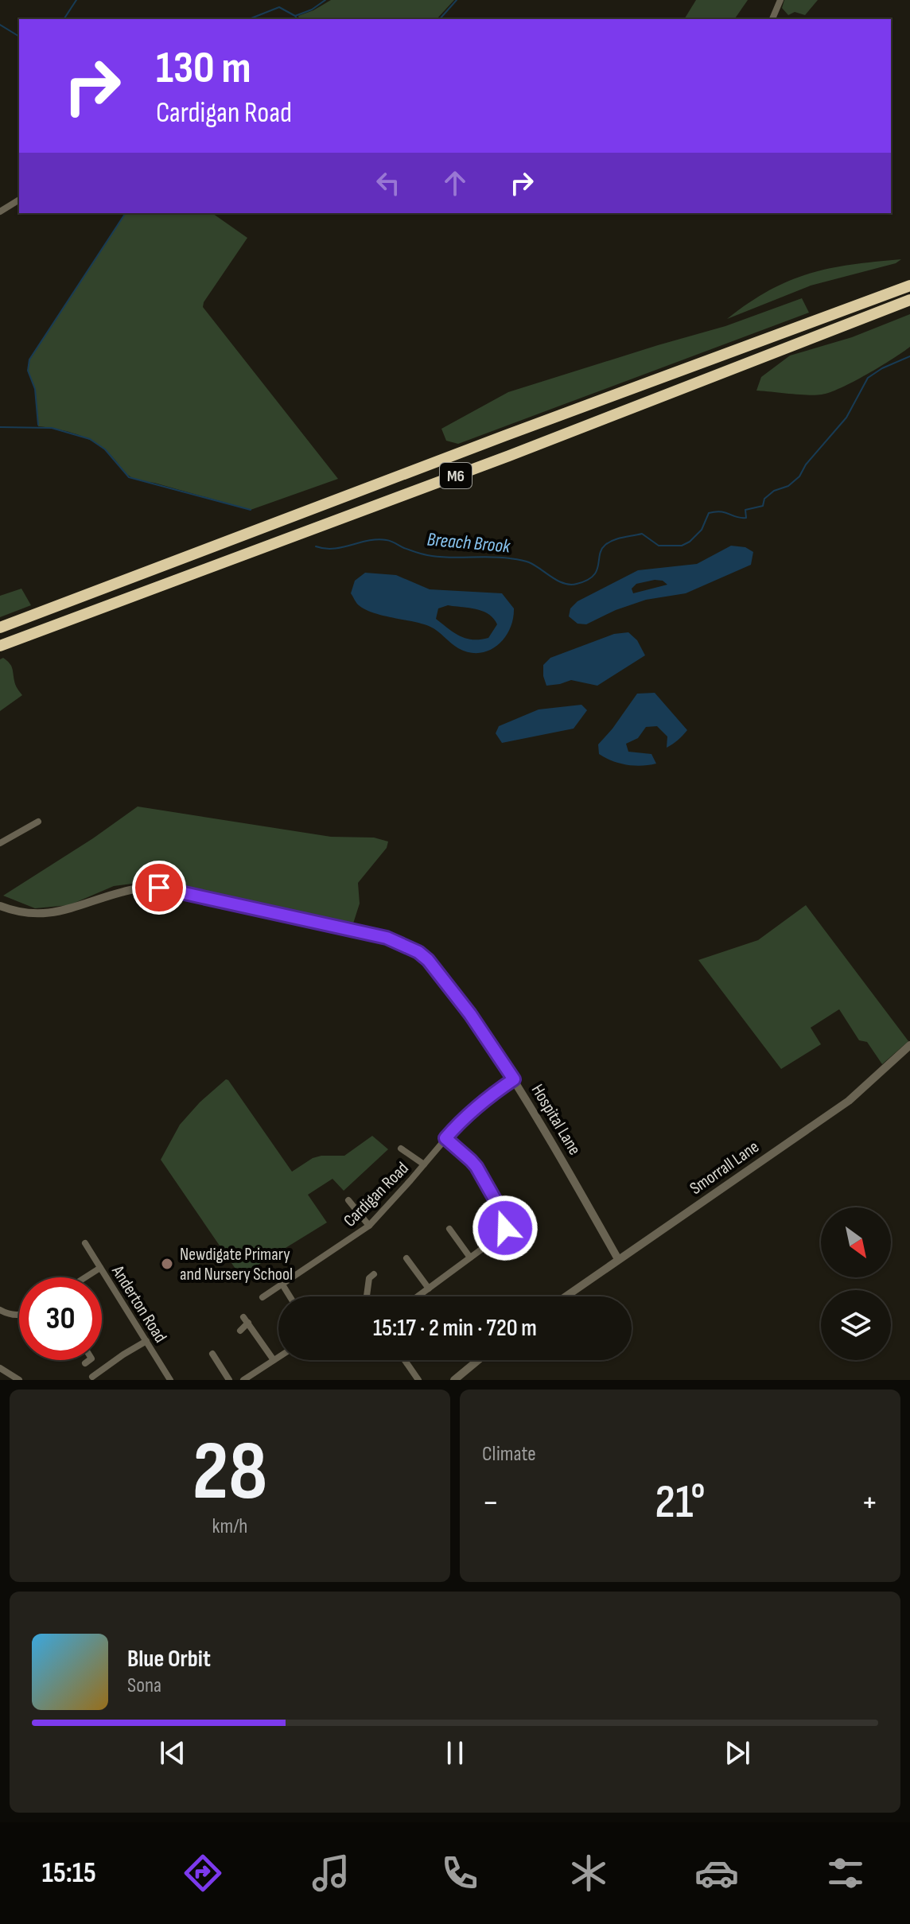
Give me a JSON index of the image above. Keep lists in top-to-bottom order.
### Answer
{
  "streets": {
    "highway": ["M6"],
    "street": [
      "Hospital Lane",
      "Smorrall Lane",
      "Cardigan Road",
      "Anderton Road"
    ]
  },
  "crossings": [
    ["Hospital Lane", "Smorrall Lane"],
    ["Hospital Lane", "Cardigan Road"]
  ],
  "water": ["Breach Brook"],
  "places": ["Newdigate Primary and Nursery School"],
  "north": "bottom right",
  "page": {
    "turn": ["130 m", "Cardigan Road"],
    "limit": "30",
    "trip": "15:17 · 2 min · 720 m",
    "tile": [
      ["28", "km/h"],
      "Climate"
    ],
    "heat": ["−", "21°", "+"],
    "song": ["Blue Orbit", "Sona"],
    "tabs": "15:15"
  }
}
